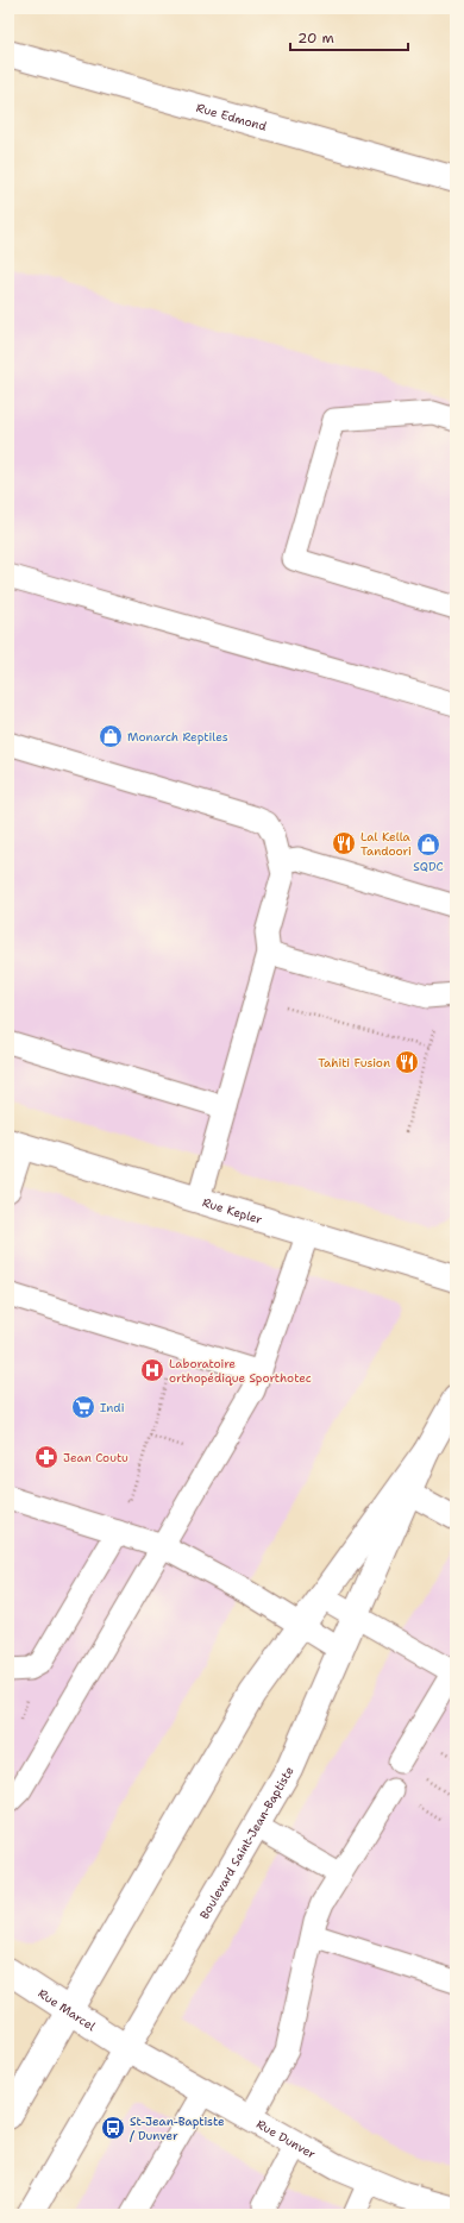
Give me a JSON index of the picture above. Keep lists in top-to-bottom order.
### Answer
{
  "streets": {
    "main road": [
      "Rue Edmond",
      "Rue Kepler",
      "Boulevard Saint-Jean-Baptiste",
      "Rue Marcel",
      "Rue Dunver"
    ]
  },
  "crossings": [
    ["Boulevard Saint-Jean-Baptiste", "Rue Marcel"],
    ["Boulevard Saint-Jean-Baptiste", "Rue Dunver"],
    ["Rue Marcel", "Rue Dunver"]
  ],
  "places": {
    "shop": ["Monarch Reptiles", "SQDC"],
    "restaurant": ["Lal Kella Tandoori", "Tahiti Fusion"],
    "hospital": ["Laboratoire orthopédique Sporthotec"],
    "supermarket": ["Indi"],
    "pharmacy": ["Jean Coutu"],
    "bus stop": ["St-Jean-Baptiste / Dunver"]
  },
  "scale_bar": "20 m"
}
